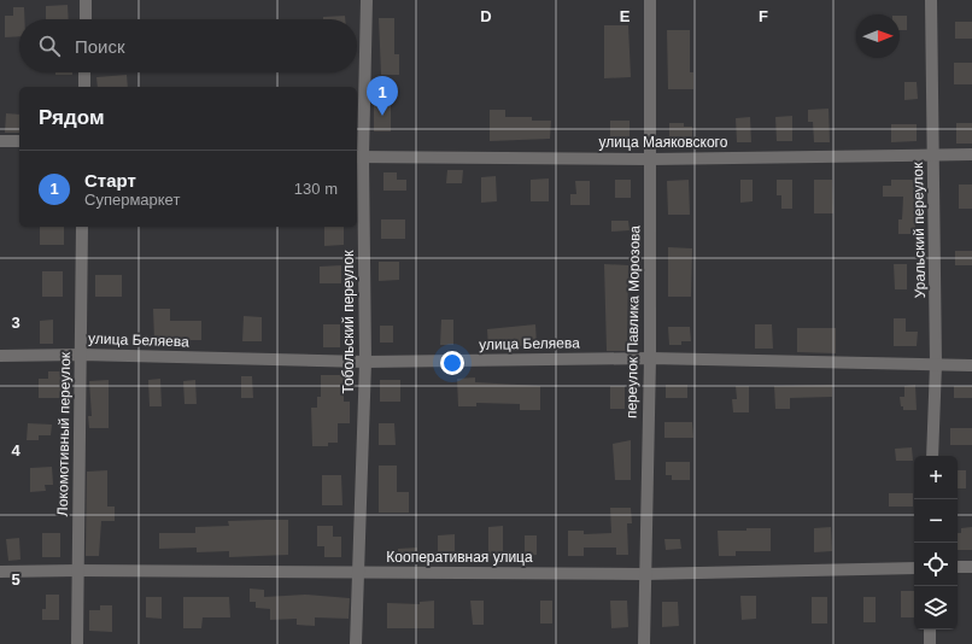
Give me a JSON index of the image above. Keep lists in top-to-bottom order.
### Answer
{
  "streets": {
    "street": [
      "улица Маяковского",
      "Уральский переулок",
      "Тобольский переулок",
      "переулок Павлика Морозова",
      "улица Беляева",
      "Локомотивный переулок",
      "Кооперативная улица"
    ]
  },
  "crossings": [
    ["улица Маяковского", "Уральский переулок"],
    ["улица Маяковского", "Тобольский переулок"],
    ["улица Маяковского", "переулок Павлика Морозова"],
    ["Уральский переулок", "улица Беляева"],
    ["Тобольский переулок", "улица Беляева"],
    ["Тобольский переулок", "Кооперативная улица"],
    ["переулок Павлика Морозова", "улица Беляева"],
    ["переулок Павлика Морозова", "Кооперативная улица"],
    ["улица Беляева", "Локомотивный переулок"],
    ["Локомотивный переулок", "Кооперативная улица"]
  ],
  "north": "right",
  "page": {
    "search": "Поиск",
    "pins": "1",
    "heading": "Рядом",
    "list": [
      {
        "mark": "1",
        "name": "Старт",
        "note": "Супермаркет",
        "value": "130 m"
      }
    ],
    "map_buttons": ["+", "−"]
  },
  "grid": {
    "columns": ["D", "E", "F"],
    "rows": ["3", "4", "5"]
  }
}
